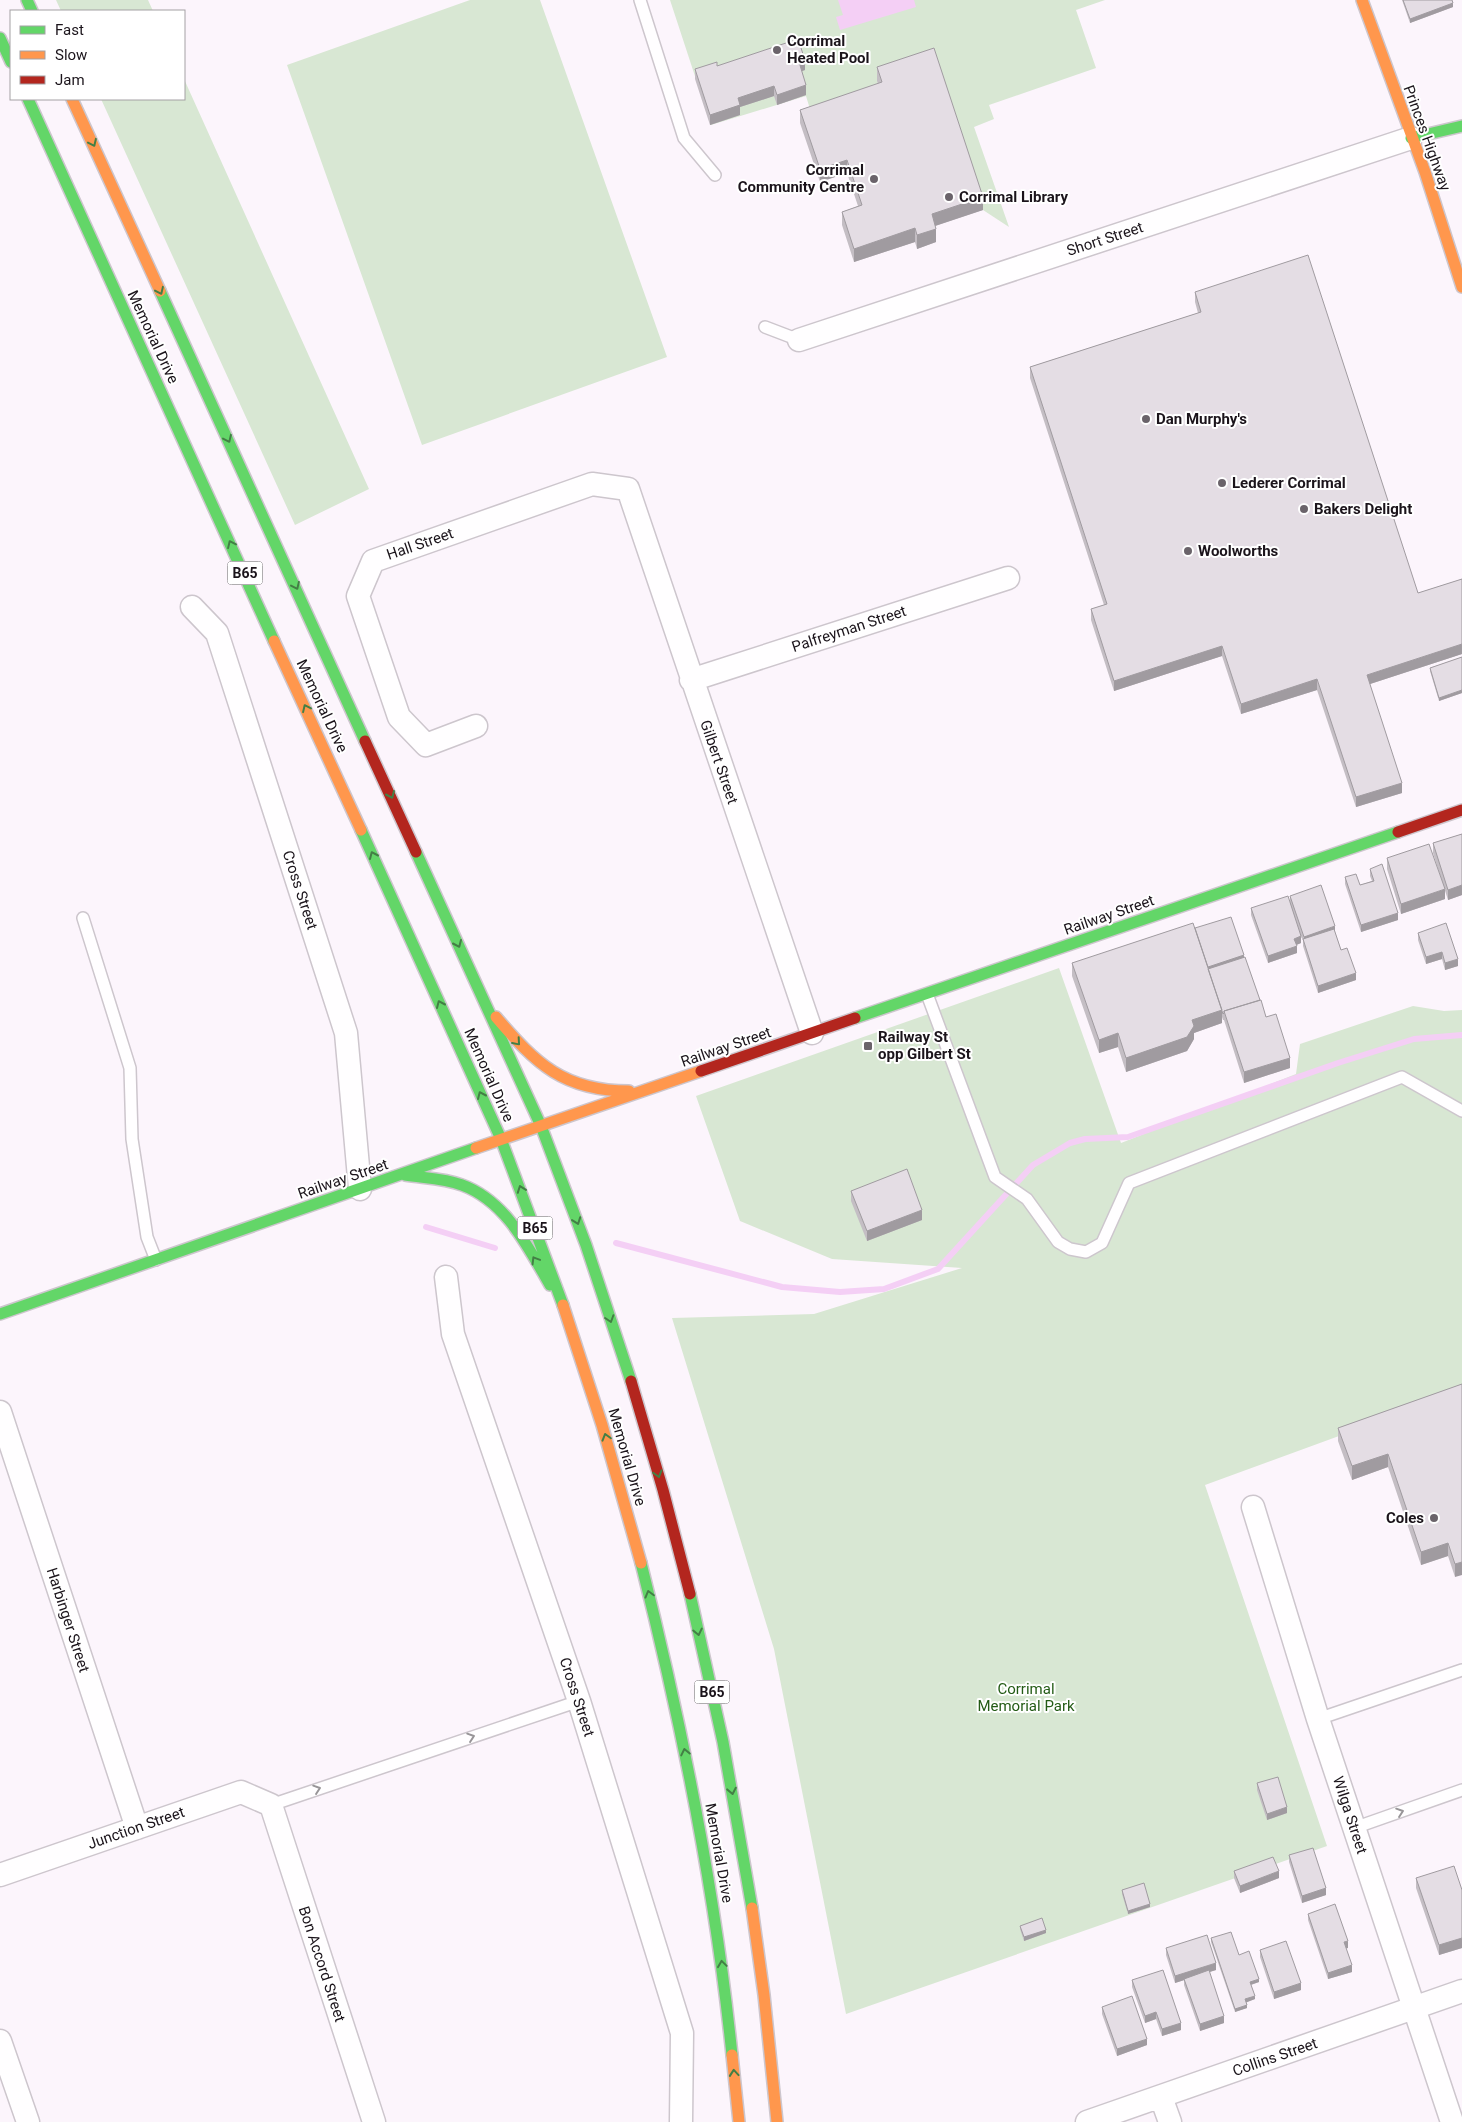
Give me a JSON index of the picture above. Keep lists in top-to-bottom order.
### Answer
{
  "streets": {
    "main road": [
      "Princes Highway",
      "Memorial Drive",
      "B65",
      "Railway Street"
    ],
    "street": [
      "Short Street",
      "Hall Street",
      "Palfreyman Street",
      "Gilbert Street",
      "Cross Street",
      "Harbinger Street",
      "Wilga Street",
      "Junction Street",
      "Bon Accord Street",
      "Collins Street"
    ]
  },
  "crossings": [
    ["Princes Highway", "Short Street"],
    ["Memorial Drive", "Railway Street"],
    ["Hall Street", "Gilbert Street"],
    ["Palfreyman Street", "Gilbert Street"],
    ["Gilbert Street", "Railway Street"],
    ["Cross Street", "Railway Street"],
    ["Harbinger Street", "Junction Street"],
    ["Wilga Street", "Collins Street"],
    ["Junction Street", "Bon Accord Street"]
  ],
  "parks": ["Corrimal Memorial Park"],
  "places": {
    "other": [
      "Corrimal Heated Pool",
      "Corrimal Community Centre",
      "Corrimal Library",
      "Dan Murphy's",
      "Lederer Corrimal",
      "Bakers Delight",
      "Woolworths",
      "Coles"
    ],
    "transit": ["Railway St opp Gilbert St"]
  },
  "legend": ["Fast", "Slow", "Jam"]
}
